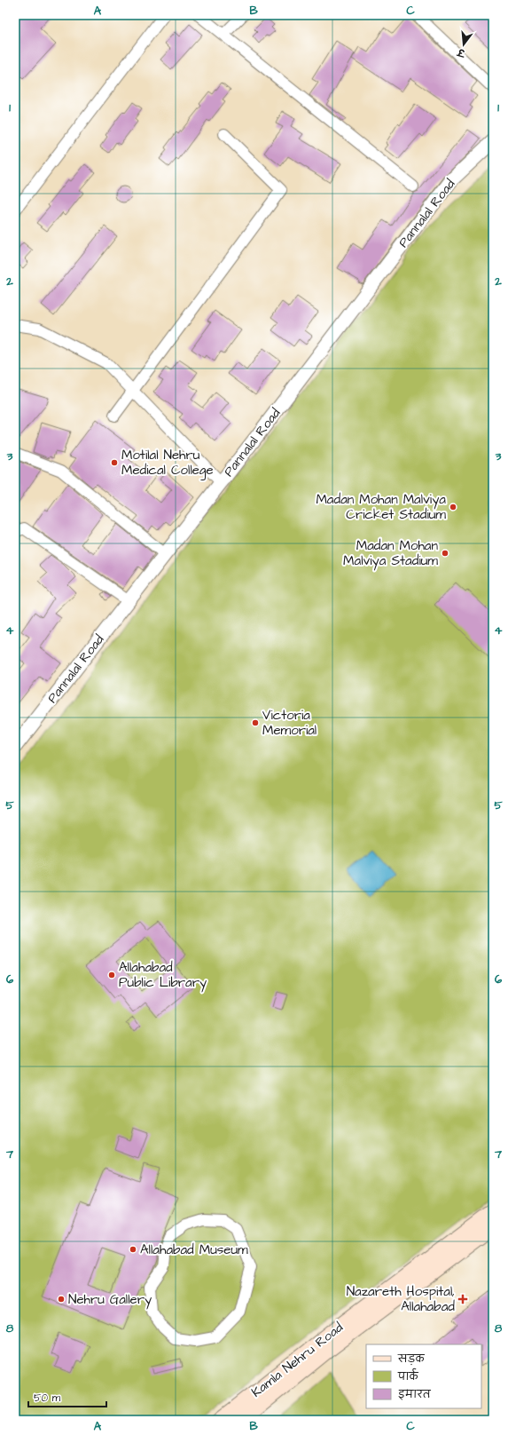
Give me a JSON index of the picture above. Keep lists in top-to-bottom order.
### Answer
{
  "streets": {
    "main road": ["Kamla Nehru Road"],
    "street": ["Pannalal Road"]
  },
  "places": {
    "other": [
      "Motilal Nehru Medical College",
      "Madan Mohan Malviya Cricket Stadium",
      "Madan Mohan Malviya Stadium",
      "Victoria Memorial",
      "Allahabad Public Library",
      "Allahabad Museum",
      "Nehru Gallery"
    ],
    "health": ["Nazareth Hospital, Allahabad"]
  },
  "legend": ["सड़क", "पार्क", "इमारत"],
  "scale_bar": "50 m",
  "north": "bottom",
  "grid": {
    "columns": ["A", "B", "C"],
    "rows": [
      "1",
      "2",
      "3",
      "4",
      "5",
      "6",
      "7",
      "8"
    ]
  }
}
